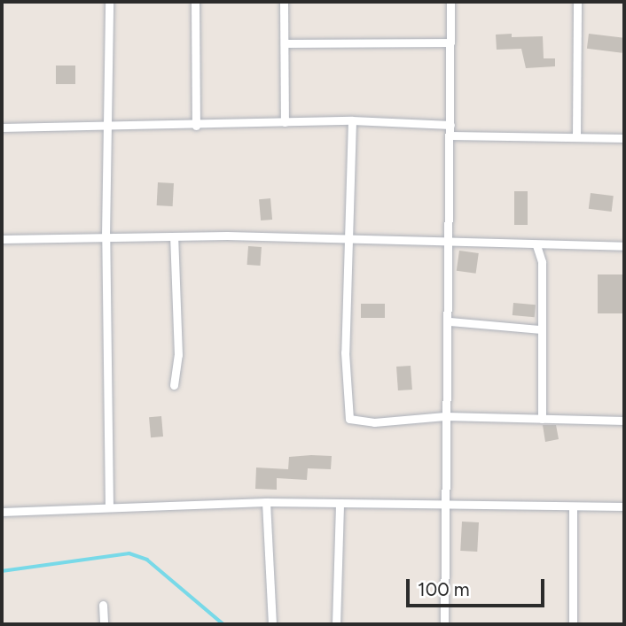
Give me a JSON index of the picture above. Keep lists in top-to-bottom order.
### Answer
{
  "scale_bar": "100 m"
}
